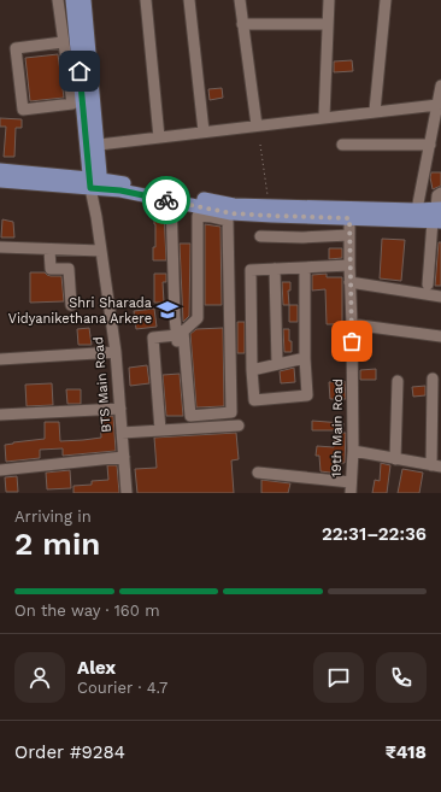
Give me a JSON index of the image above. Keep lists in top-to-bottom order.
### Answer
{
  "streets": {
    "street": ["BTS Main Road", "19th Main Road"]
  },
  "places": {
    "school or university": ["Shri Sharada Vidyanikethana Arkere"]
  },
  "page": {
    "heading": ["2 min", "Arriving in", "22:31–22:36"],
    "panel": [
      "Alex",
      "Courier · 4.7",
      "Order #9284",
      "₹418"
    ],
    "bar": "On the way · 160 m"
  }
}
